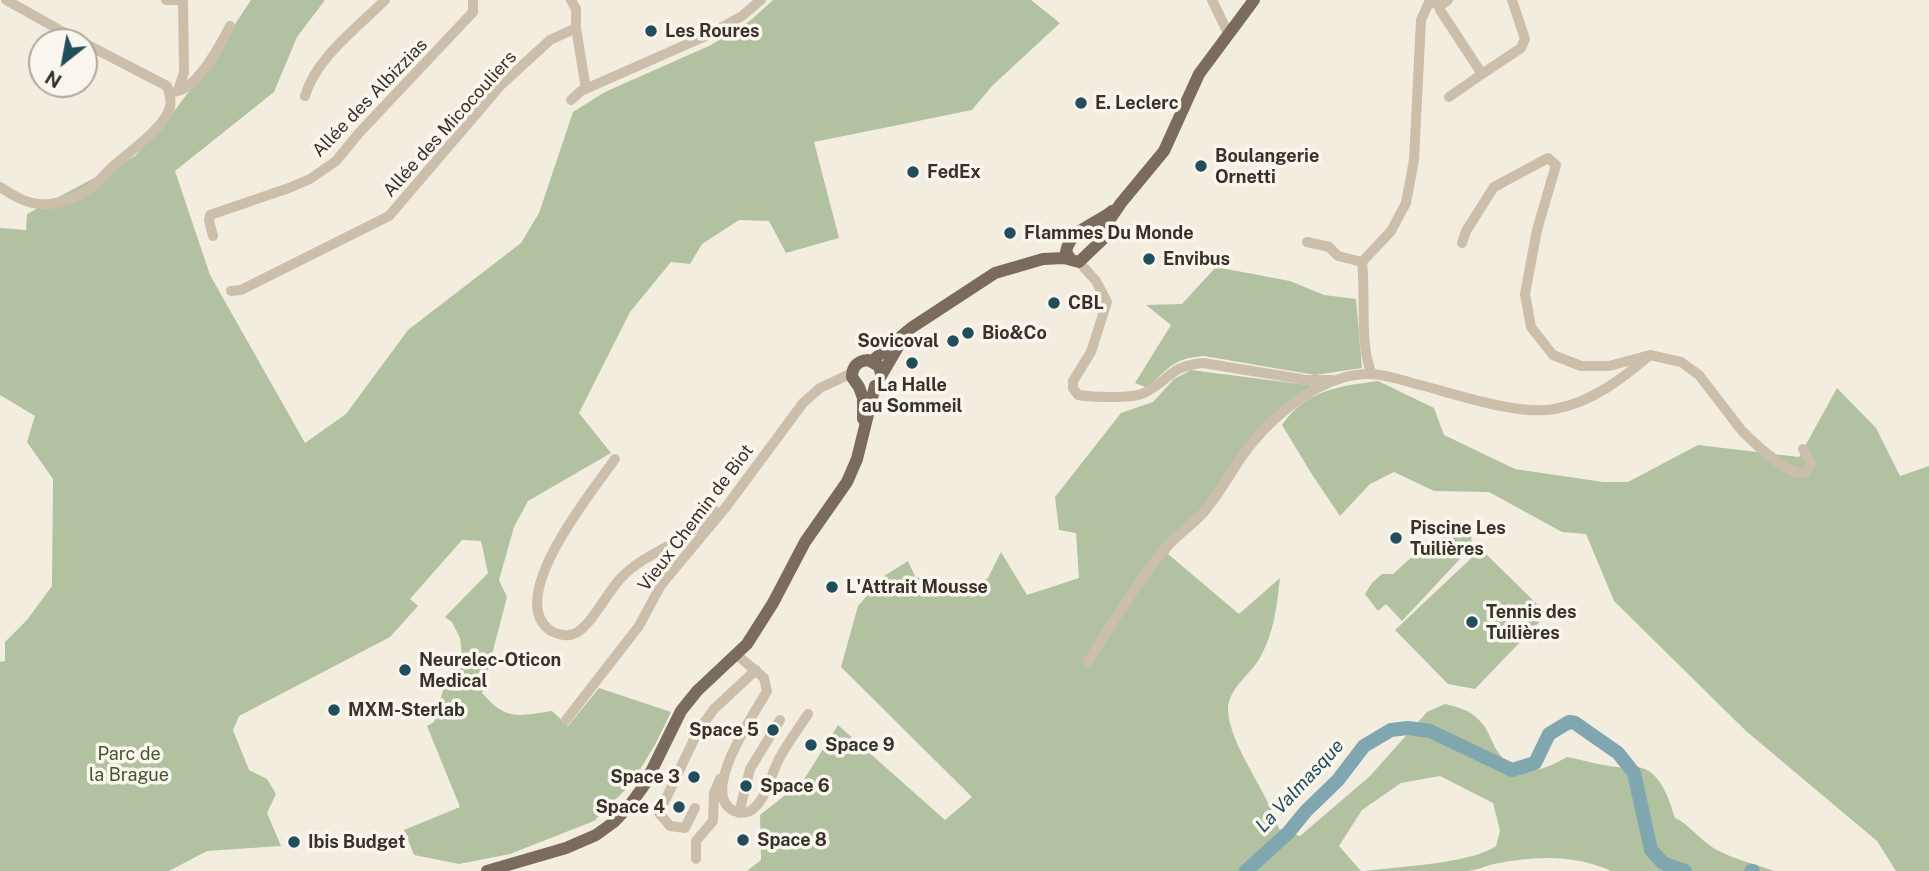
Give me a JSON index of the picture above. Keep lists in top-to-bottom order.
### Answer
{
  "streets": {
    "street": ["Allée des Albizzias", "Allée des Micocouliers", "Vieux Chemin de Biot"]
  },
  "water": ["La Valmasque"],
  "parks": ["Parc de la Brague"],
  "places": [
    "Les Roures",
    "E. Leclerc",
    "Boulangerie Ornetti",
    "FedEx",
    "Flammes Du Monde",
    "Envibus",
    "CBL",
    "Bio&Co",
    "Sovicoval",
    "La Halle au Sommeil",
    "Piscine Les Tuilières",
    "L'Attrait Mousse",
    "Tennis des Tuilières",
    "Neurelec-Oticon Medical",
    "MXM-Sterlab",
    "Space 5",
    "Space 9",
    "Space 3",
    "Space 6",
    "Space 4",
    "Space 8",
    "Ibis Budget"
  ],
  "north": "bottom left"
}
